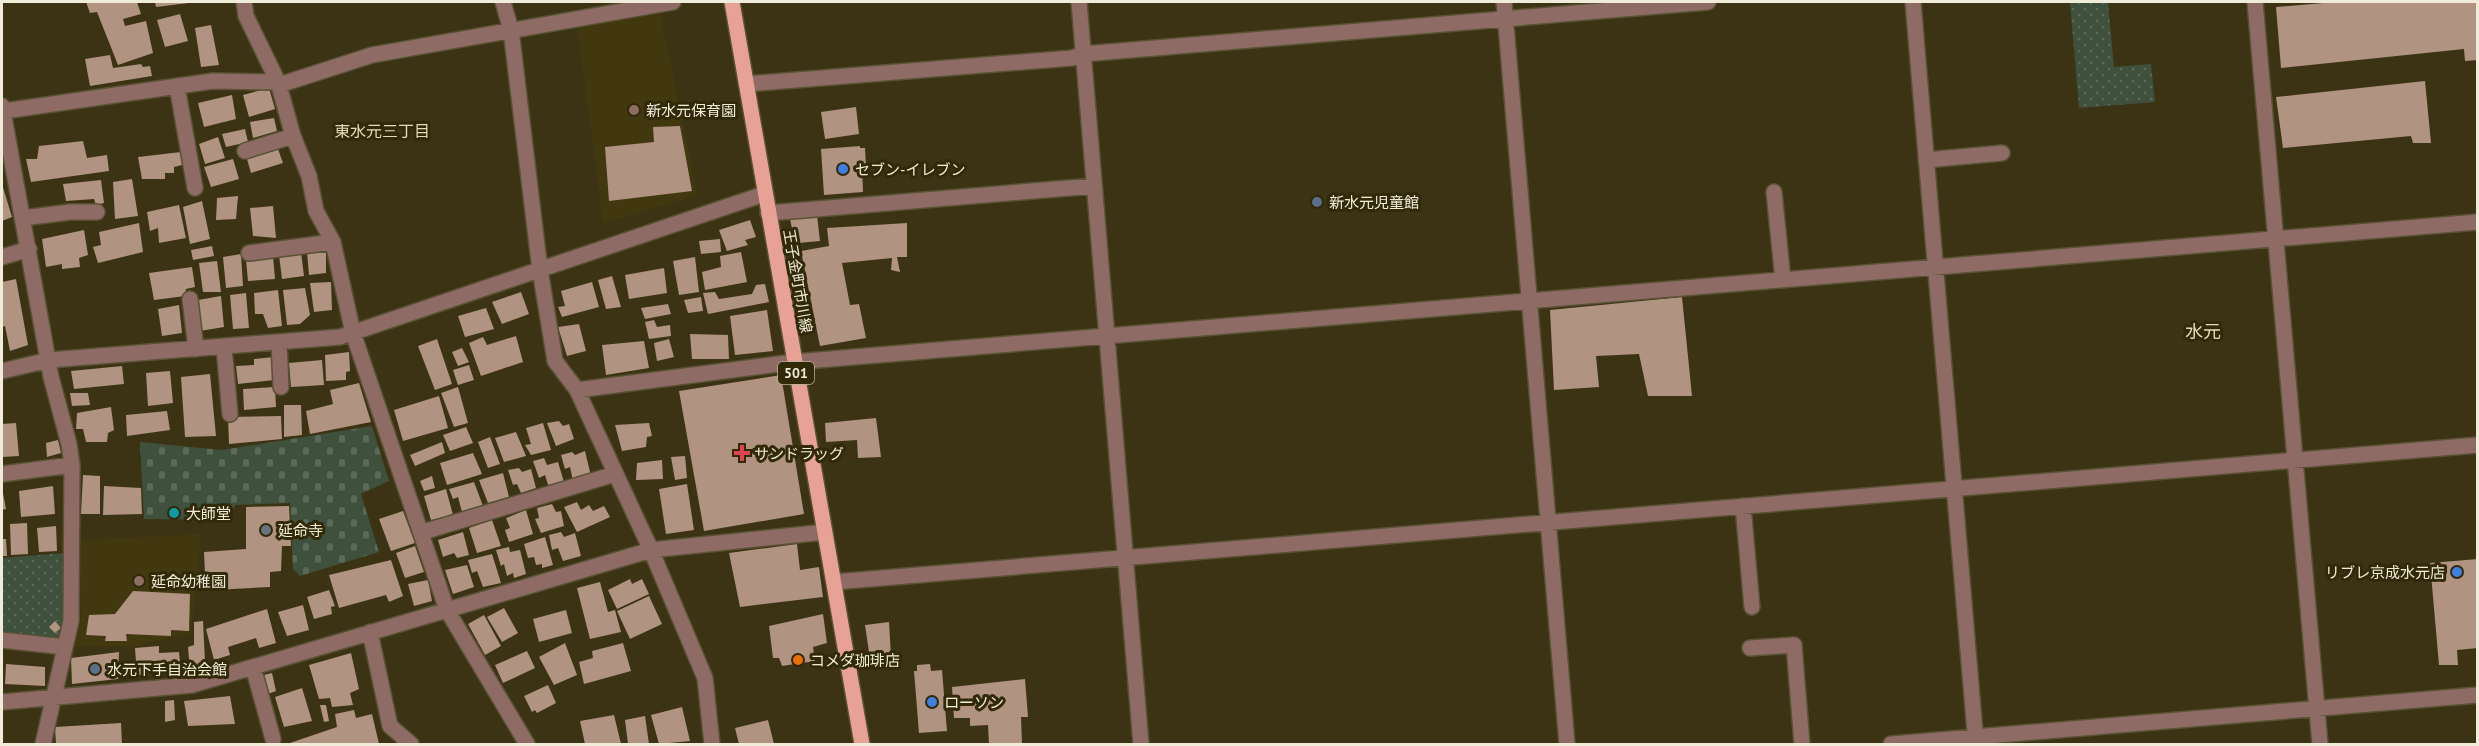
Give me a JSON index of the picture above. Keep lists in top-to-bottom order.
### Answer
{
  "streets": {
    "main road": ["王子金町市川線", "501"]
  },
  "districts": ["東水元三丁目", "水元"],
  "places": {
    "other": [
      "新水元保育園",
      "セブン-イレブン",
      "新水元児童館",
      "大師堂",
      "延命寺",
      "リブレ京成水元店",
      "延命幼稚園",
      "コメダ珈琲店",
      "水元下手自治会館",
      "ローソン"
    ],
    "health": ["サンドラッグ"]
  }
}
